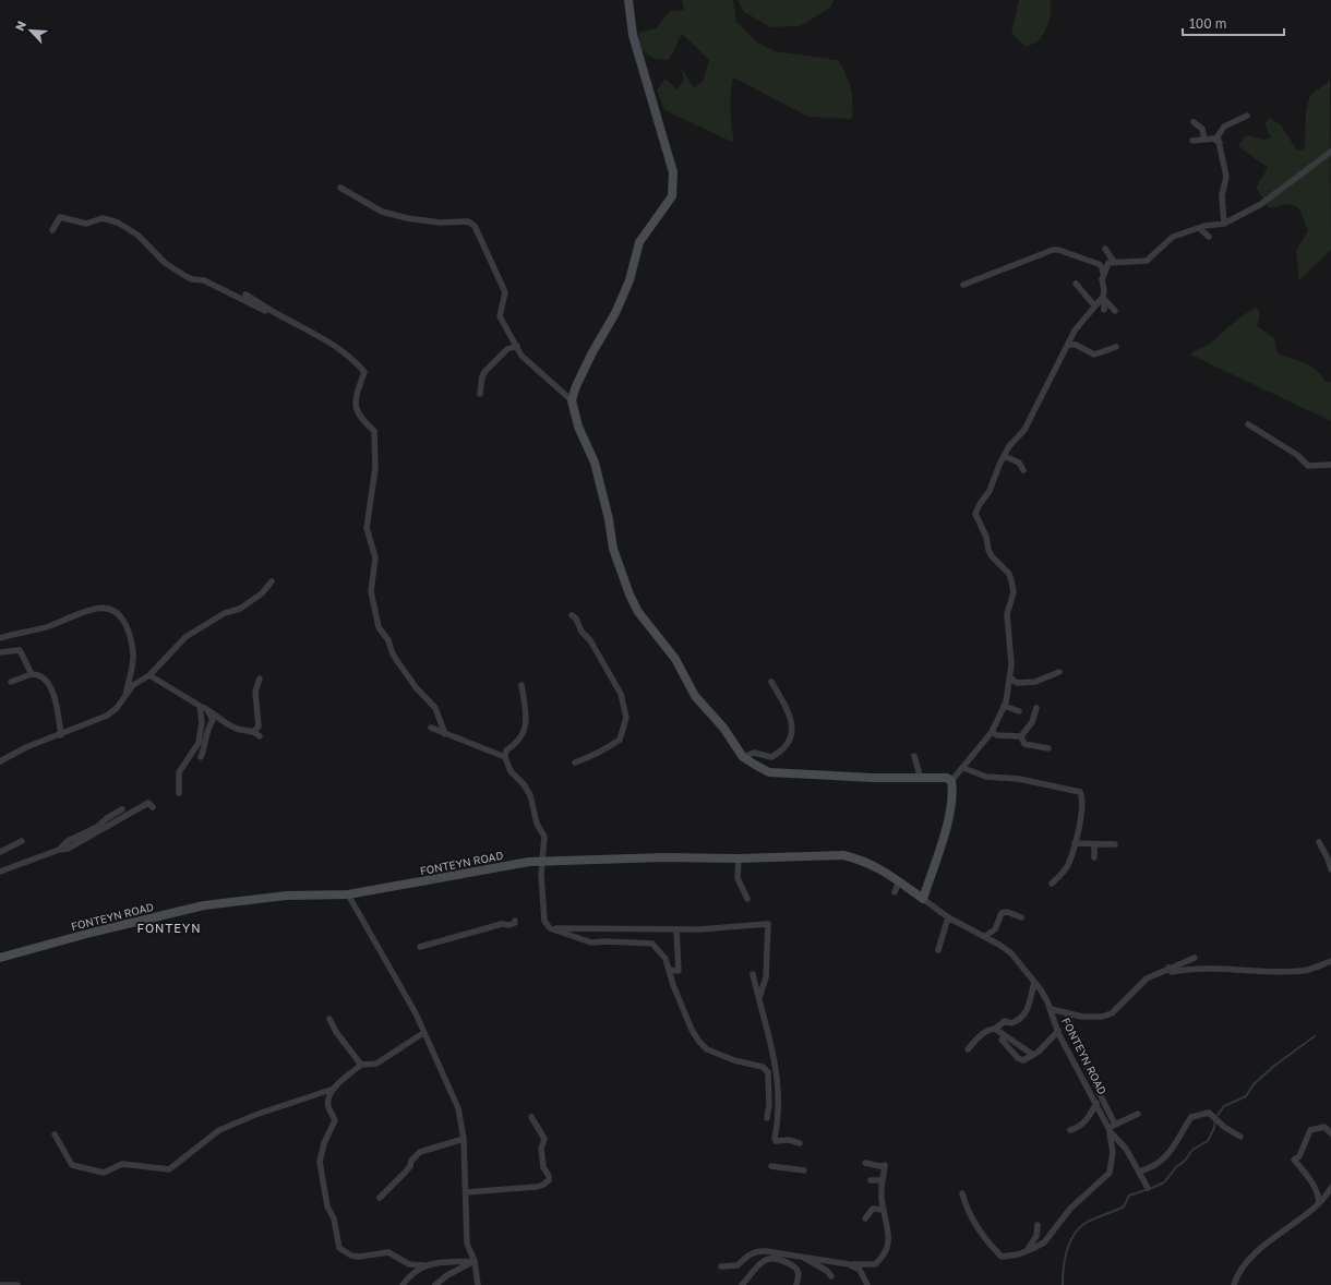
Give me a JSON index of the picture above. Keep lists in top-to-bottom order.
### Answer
{
  "streets": {
    "street": ["FONTEYN ROAD"]
  },
  "districts": ["FONTEYN"],
  "scale_bar": "100 m",
  "north": "top left"
}
